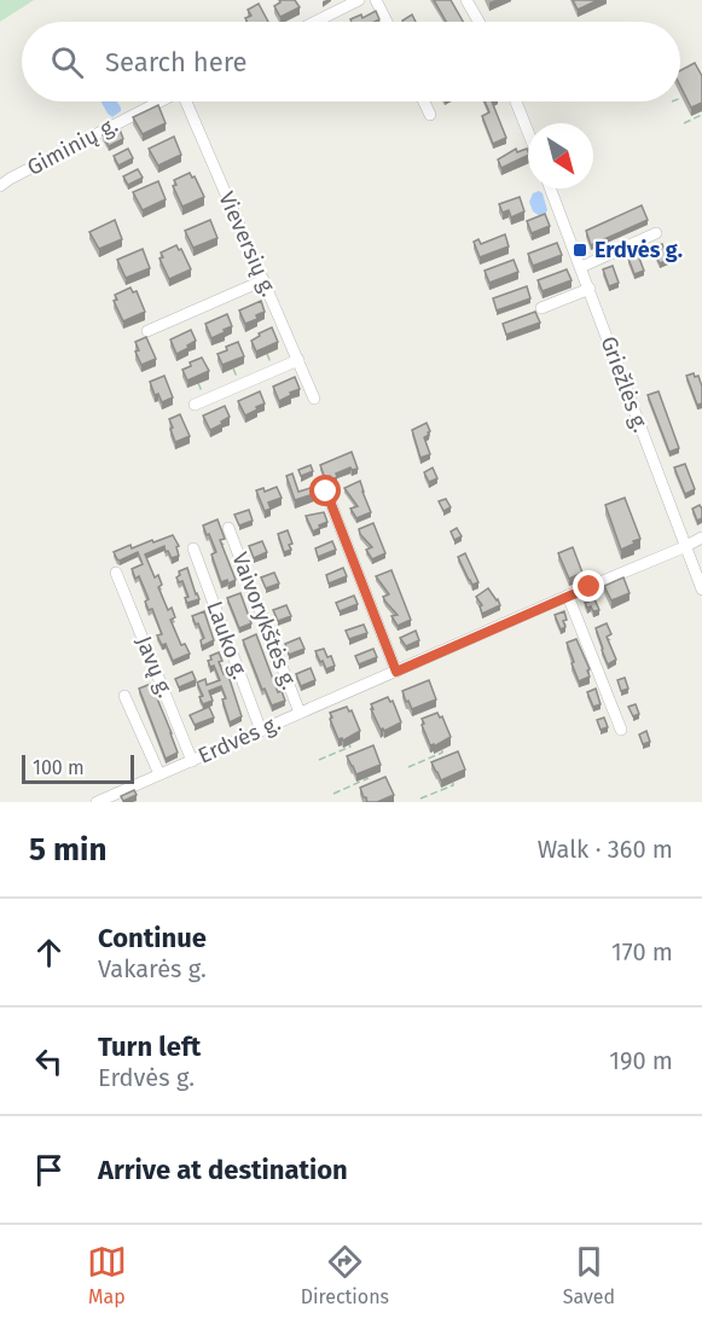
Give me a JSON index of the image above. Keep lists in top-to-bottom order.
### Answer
{
  "streets": {
    "street": [
      "Giminių g.",
      "Vieversių g.",
      "Griežlės g.",
      "Vaivorykštės g.",
      "Lauko g.",
      "Javų g.",
      "Erdvės g."
    ]
  },
  "crossings": [
    ["Griežlės g.", "Erdvės g."],
    ["Vaivorykštės g.", "Erdvės g."],
    ["Lauko g.", "Erdvės g."],
    ["Javų g.", "Erdvės g."]
  ],
  "places": {
    "transit": ["Erdvės g."]
  },
  "scale_bar": "100 m",
  "north": "bottom right",
  "page": {
    "search": "Search here",
    "scale": "100 m",
    "heading": ["5 min", "Walk · 360 m"],
    "list": [
      ["Continue", "Vakarės g.", "170 m"],
      ["Turn left", "Erdvės g.", "190 m"],
      "Arrive at destination"
    ],
    "nav": ["Map", "Directions", "Saved"]
  }
}
